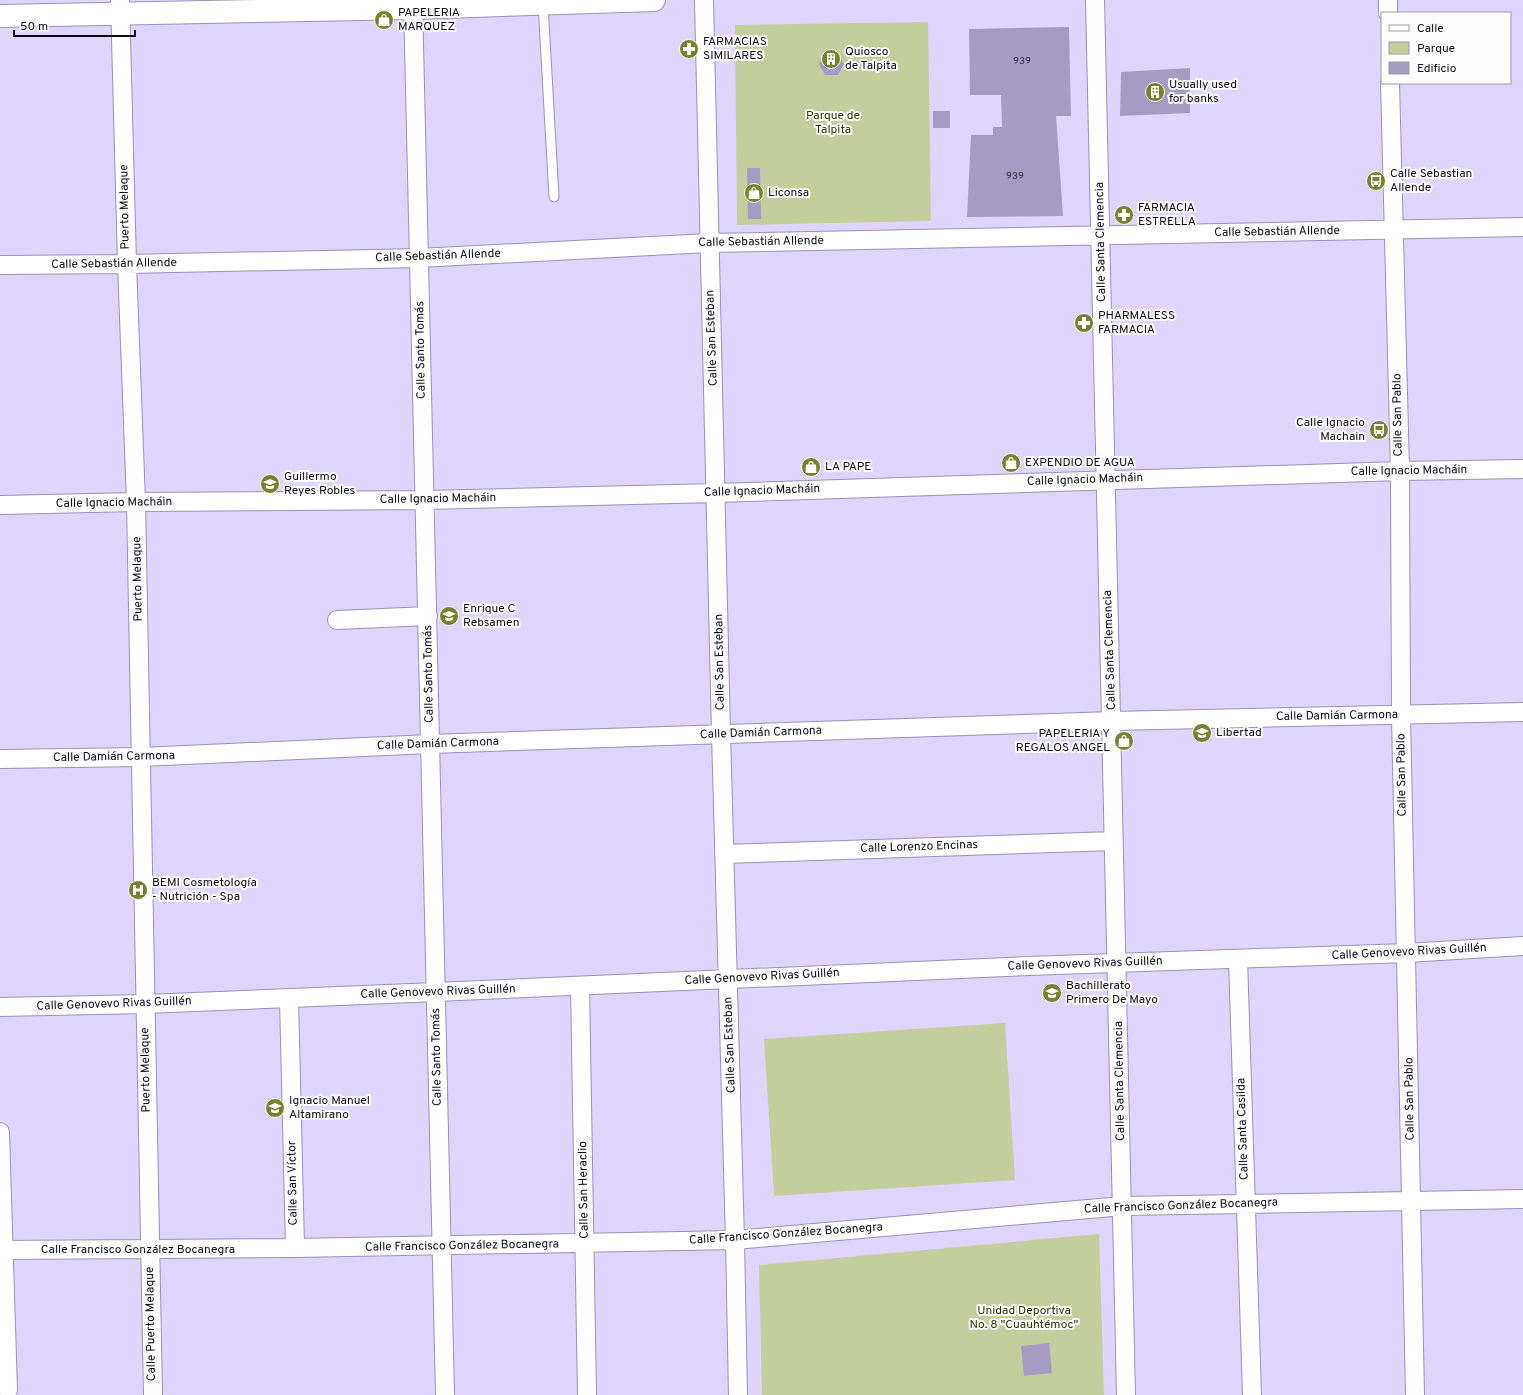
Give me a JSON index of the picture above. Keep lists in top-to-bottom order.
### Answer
{
  "streets": {
    "street": [
      "Puerto Melaque",
      "Calle Sebastián Allende",
      "Calle Santa Clemencia",
      "Calle San Esteban",
      "Calle Santo Tomás",
      "Calle San Pablo",
      "Calle Ignacio Macháin",
      "Calle Damián Carmona",
      "Calle Lorenzo Encinas",
      "Calle Genovevo Rivas Guillén",
      "Calle Santa Casilda",
      "Calle San Víctor",
      "Calle San Heraclio",
      "Calle Francisco González Bocanegra",
      "Calle Puerto Melaque"
    ]
  },
  "crossings": [
    ["Puerto Melaque", "Calle Sebastián Allende"],
    ["Puerto Melaque", "Calle Ignacio Macháin"],
    ["Puerto Melaque", "Calle Damián Carmona"],
    ["Puerto Melaque", "Calle Genovevo Rivas Guillén"],
    ["Puerto Melaque", "Calle Puerto Melaque"],
    ["Calle Sebastián Allende", "Calle Santa Clemencia"],
    ["Calle Sebastián Allende", "Calle San Esteban"],
    ["Calle Sebastián Allende", "Calle Santo Tomás"],
    ["Calle Sebastián Allende", "Calle San Pablo"],
    ["Calle Santa Clemencia", "Calle Ignacio Macháin"],
    ["Calle Santa Clemencia", "Calle Damián Carmona"],
    ["Calle Santa Clemencia", "Calle Lorenzo Encinas"],
    ["Calle Santa Clemencia", "Calle Genovevo Rivas Guillén"],
    ["Calle Santa Clemencia", "Calle Francisco González Bocanegra"],
    ["Calle San Esteban", "Calle Ignacio Macháin"],
    ["Calle San Esteban", "Calle Damián Carmona"],
    ["Calle San Esteban", "Calle Lorenzo Encinas"],
    ["Calle San Esteban", "Calle Genovevo Rivas Guillén"],
    ["Calle San Esteban", "Calle Francisco González Bocanegra"],
    ["Calle Santo Tomás", "Calle Ignacio Macháin"],
    ["Calle Santo Tomás", "Calle Damián Carmona"],
    ["Calle Santo Tomás", "Calle Genovevo Rivas Guillén"],
    ["Calle Santo Tomás", "Calle Francisco González Bocanegra"],
    ["Calle San Pablo", "Calle Ignacio Macháin"],
    ["Calle San Pablo", "Calle Damián Carmona"],
    ["Calle San Pablo", "Calle Genovevo Rivas Guillén"],
    ["Calle San Pablo", "Calle Francisco González Bocanegra"],
    ["Calle Genovevo Rivas Guillén", "Calle Santa Casilda"],
    ["Calle Genovevo Rivas Guillén", "Calle San Víctor"],
    ["Calle Genovevo Rivas Guillén", "Calle San Heraclio"],
    ["Calle Santa Casilda", "Calle Francisco González Bocanegra"],
    ["Calle San Víctor", "Calle Francisco González Bocanegra"],
    ["Calle San Heraclio", "Calle Francisco González Bocanegra"],
    ["Calle Francisco González Bocanegra", "Calle Puerto Melaque"]
  ],
  "parks": ["Parque de Talpita", "Unidad Deportiva No. 8 \"Cuauhtémoc\""],
  "places": {
    "shop": [
      "PAPELERIA MARQUEZ",
      "Liconsa",
      "EXPENDIO DE AGUA",
      "LA PAPE",
      "PAPELERIA Y REGALOS ANGEL"
    ],
    "pharmacy": ["FARMACIAS SIMILARES", "FARMACIA ESTRELLA", "PHARMALESS FARMACIA"],
    "building": ["Quiosco de Talpita", "Usually used for banks"],
    "bus stop": ["Calle Sebastian Allende", "Calle Ignacio Machain"],
    "school or university": [
      "Guillermo Reyes Robles",
      "Enrique C Rebsamen",
      "Libertad",
      "Bachillerato Primero De Mayo",
      "Ignacio Manuel Altamirano"
    ],
    "hospital": ["BEMI Cosmetología - Nutrición - Spa"]
  },
  "house_numbers": ["939", "939"],
  "legend": ["Calle", "Parque", "Edificio"],
  "scale_bar": "50 m"
}
